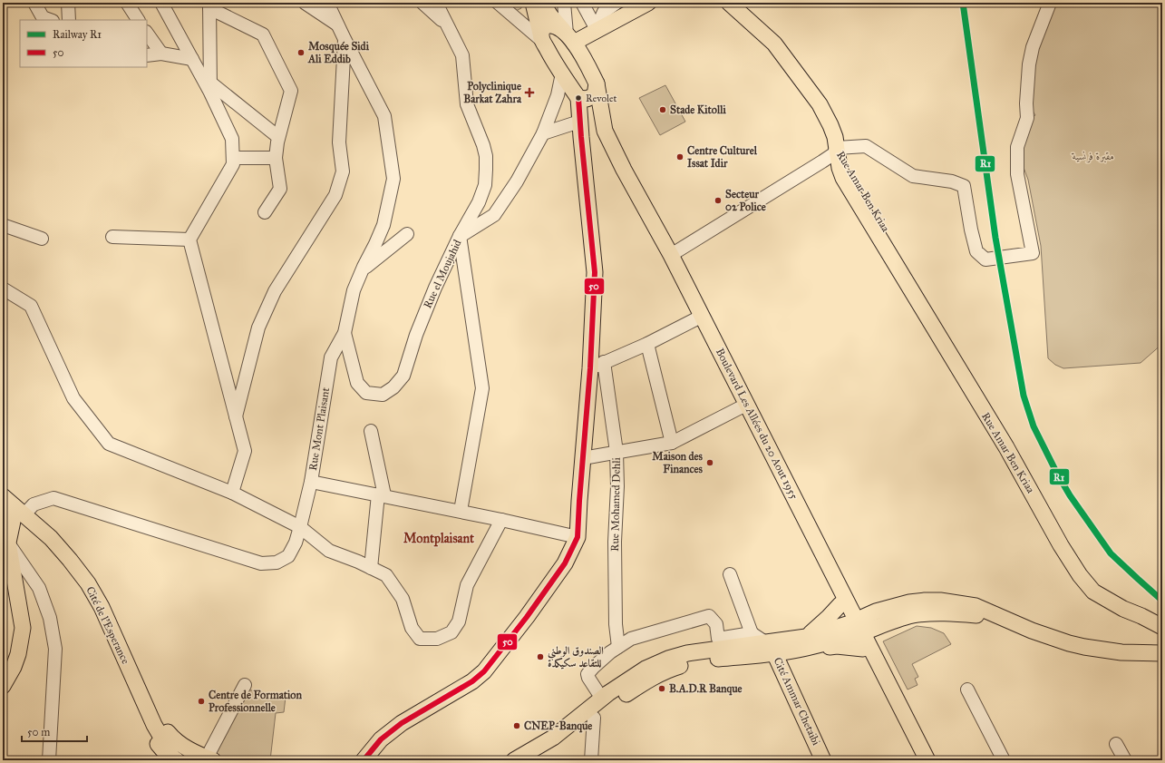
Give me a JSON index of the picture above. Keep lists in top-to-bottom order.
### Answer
{
  "streets": {
    "main road": [
      "Rue Amar Ben Kriaa",
      "Boulevard Les Allées du 20 Aout 1955",
      "Cité de l'Esperance",
      "Cité Ammar Chetaibi"
    ],
    "street": ["Rue el Moujahid", "Rue Mont Plaisant", "Rue Mohamed Dehli"]
  },
  "crossings": [
    ["Rue el Moujahid", "Rue Mont Plaisant"],
    ["Rue Mont Plaisant", "Cité de l'Esperance"]
  ],
  "districts": ["Montplaisant"],
  "parks": ["مقبرة فرنسية"],
  "places": {
    "other": [
      "Mosquée Sidi Ali Eddib",
      "Revolet",
      "Stade Kitolli",
      "Centre Culturel Issat Idir",
      "Secteur 02 Police",
      "Maison des Finances",
      "الصندوق الوطني للتقاعد سكيكدة",
      "B.A.D.R Banque",
      "Centre de Formation Professionnelle",
      "CNEP-Banque"
    ],
    "health": ["Polyclinique Barkat Zahra"]
  },
  "lines": ["rail line R1", "transit line 50"],
  "legend": ["Railway R1", "50"],
  "scale_bar": "50 m"
}
